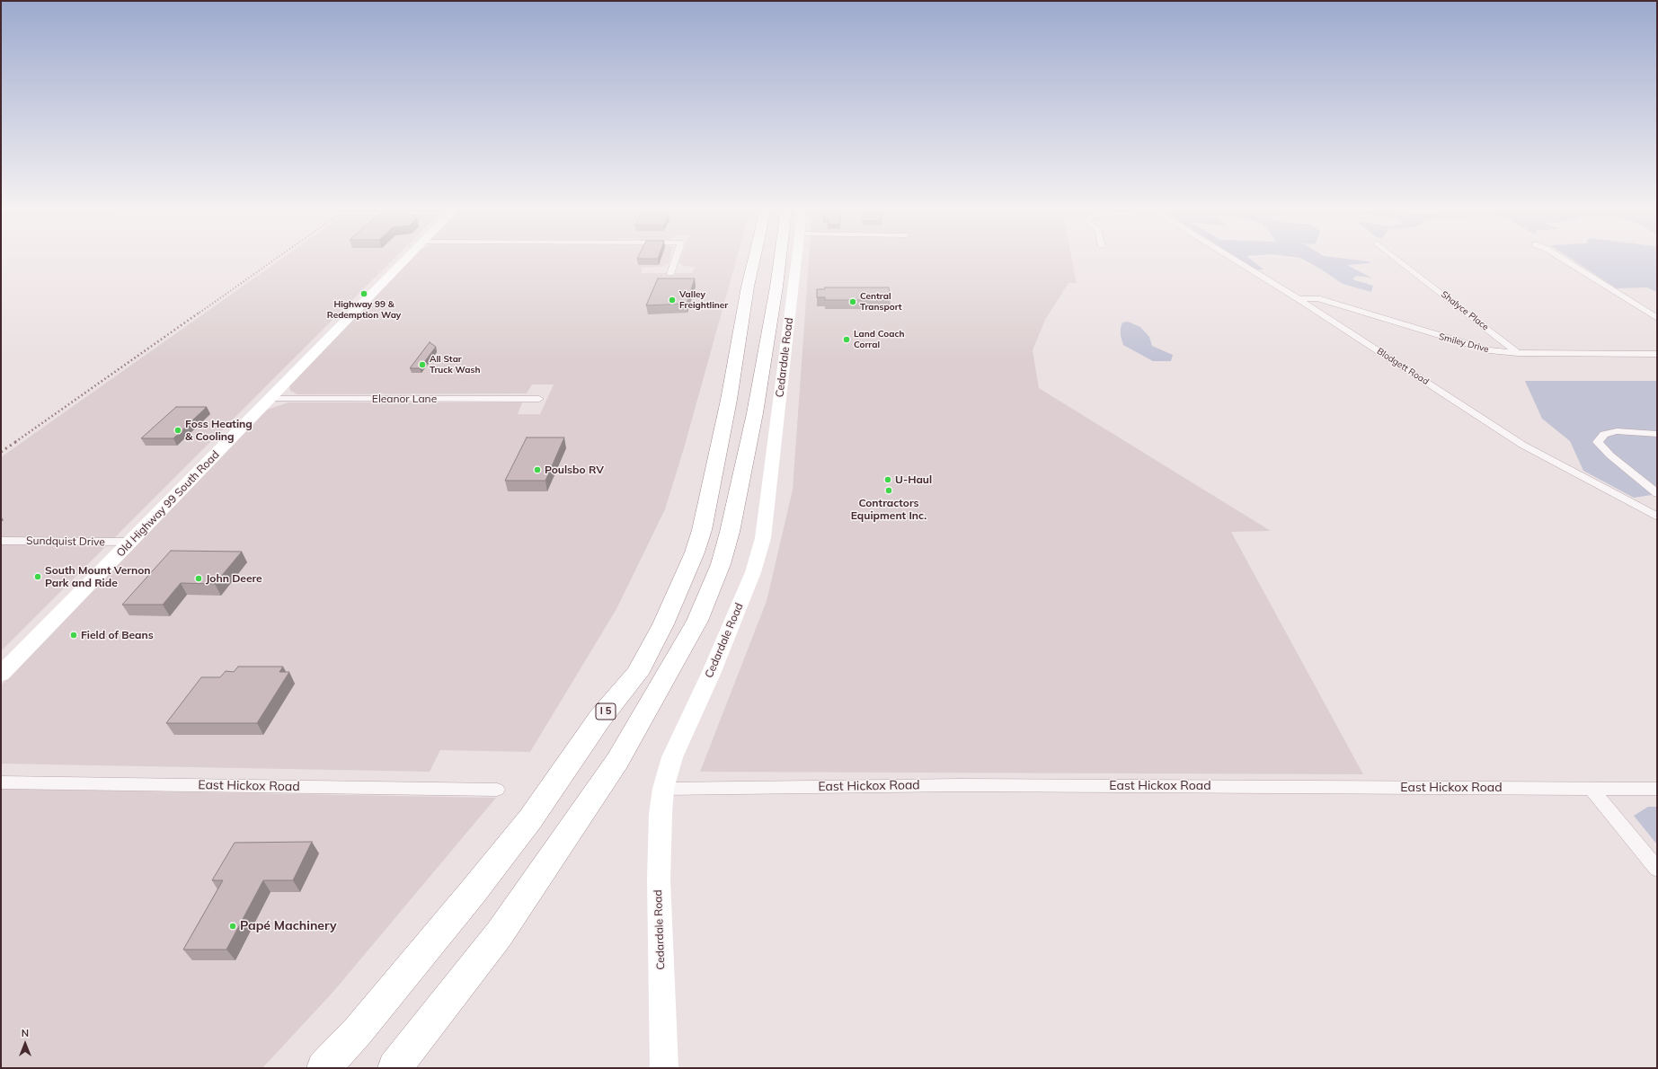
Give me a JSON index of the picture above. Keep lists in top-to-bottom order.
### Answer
{
  "streets": {
    "highway": ["I 5"],
    "street": [
      "Shalyce Place",
      "Smiley Drive",
      "Cedardale Road",
      "Blodgett Road",
      "Eleanor Lane",
      "Old Highway 99 South Road",
      "Sundquist Drive",
      "East Hickox Road"
    ]
  },
  "crossings": [
    ["Shalyce Place", "Smiley Drive"],
    ["Smiley Drive", "Blodgett Road"],
    ["Cedardale Road", "East Hickox Road"],
    ["Eleanor Lane", "Old Highway 99 South Road"],
    ["Old Highway 99 South Road", "Sundquist Drive"]
  ],
  "places": [
    "Highway 99 & Redemption Way",
    "Valley Freightliner",
    "Central Transport",
    "Land Coach Corral",
    "All Star Truck Wash",
    "Foss Heating & Cooling",
    "Poulsbo RV",
    "U-Haul",
    "Contractors Equipment Inc.",
    "South Mount Vernon Park and Ride",
    "John Deere",
    "Field of Beans",
    "Papé Machinery"
  ],
  "north": "top"
}
